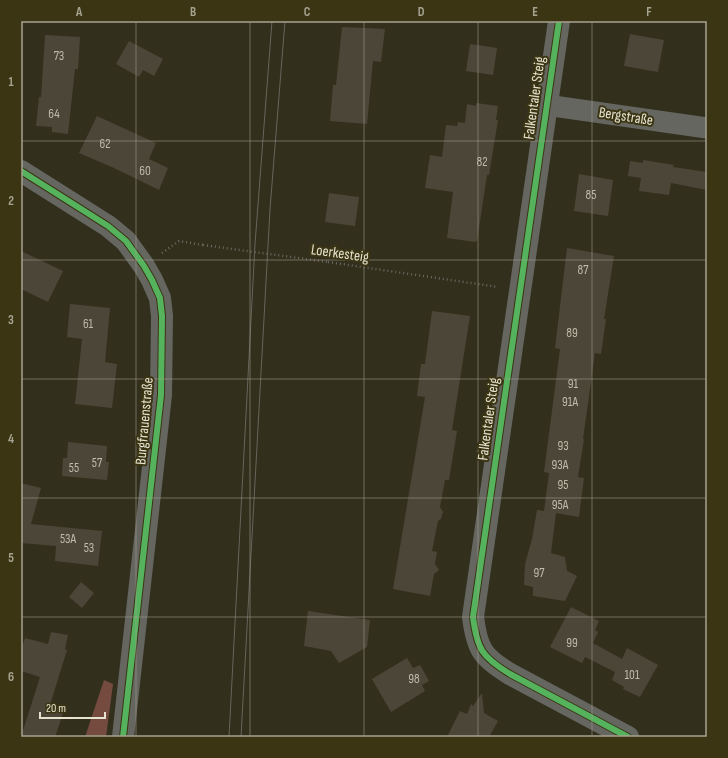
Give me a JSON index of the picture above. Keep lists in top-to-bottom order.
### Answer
{
  "streets": {
    "street": ["Falkentaler Steig", "Bergstraße", "Burgfrauenstraße"],
    "path": ["Loerkesteig"]
  },
  "crossings": [
    ["Falkentaler Steig", "Bergstraße"]
  ],
  "house_numbers": [
    "73",
    "64",
    "62",
    "82",
    "60",
    "85",
    "87",
    "61",
    "89",
    "91",
    "91A",
    "93",
    "57",
    "93A",
    "55",
    "95",
    "95A",
    "53A",
    "53",
    "97",
    "99",
    "101",
    "98"
  ],
  "scale_bar": "20 m",
  "grid": {
    "columns": [
      "A",
      "B",
      "C",
      "D",
      "E",
      "F"
    ],
    "rows": [
      "1",
      "2",
      "3",
      "4",
      "5",
      "6"
    ]
  }
}
